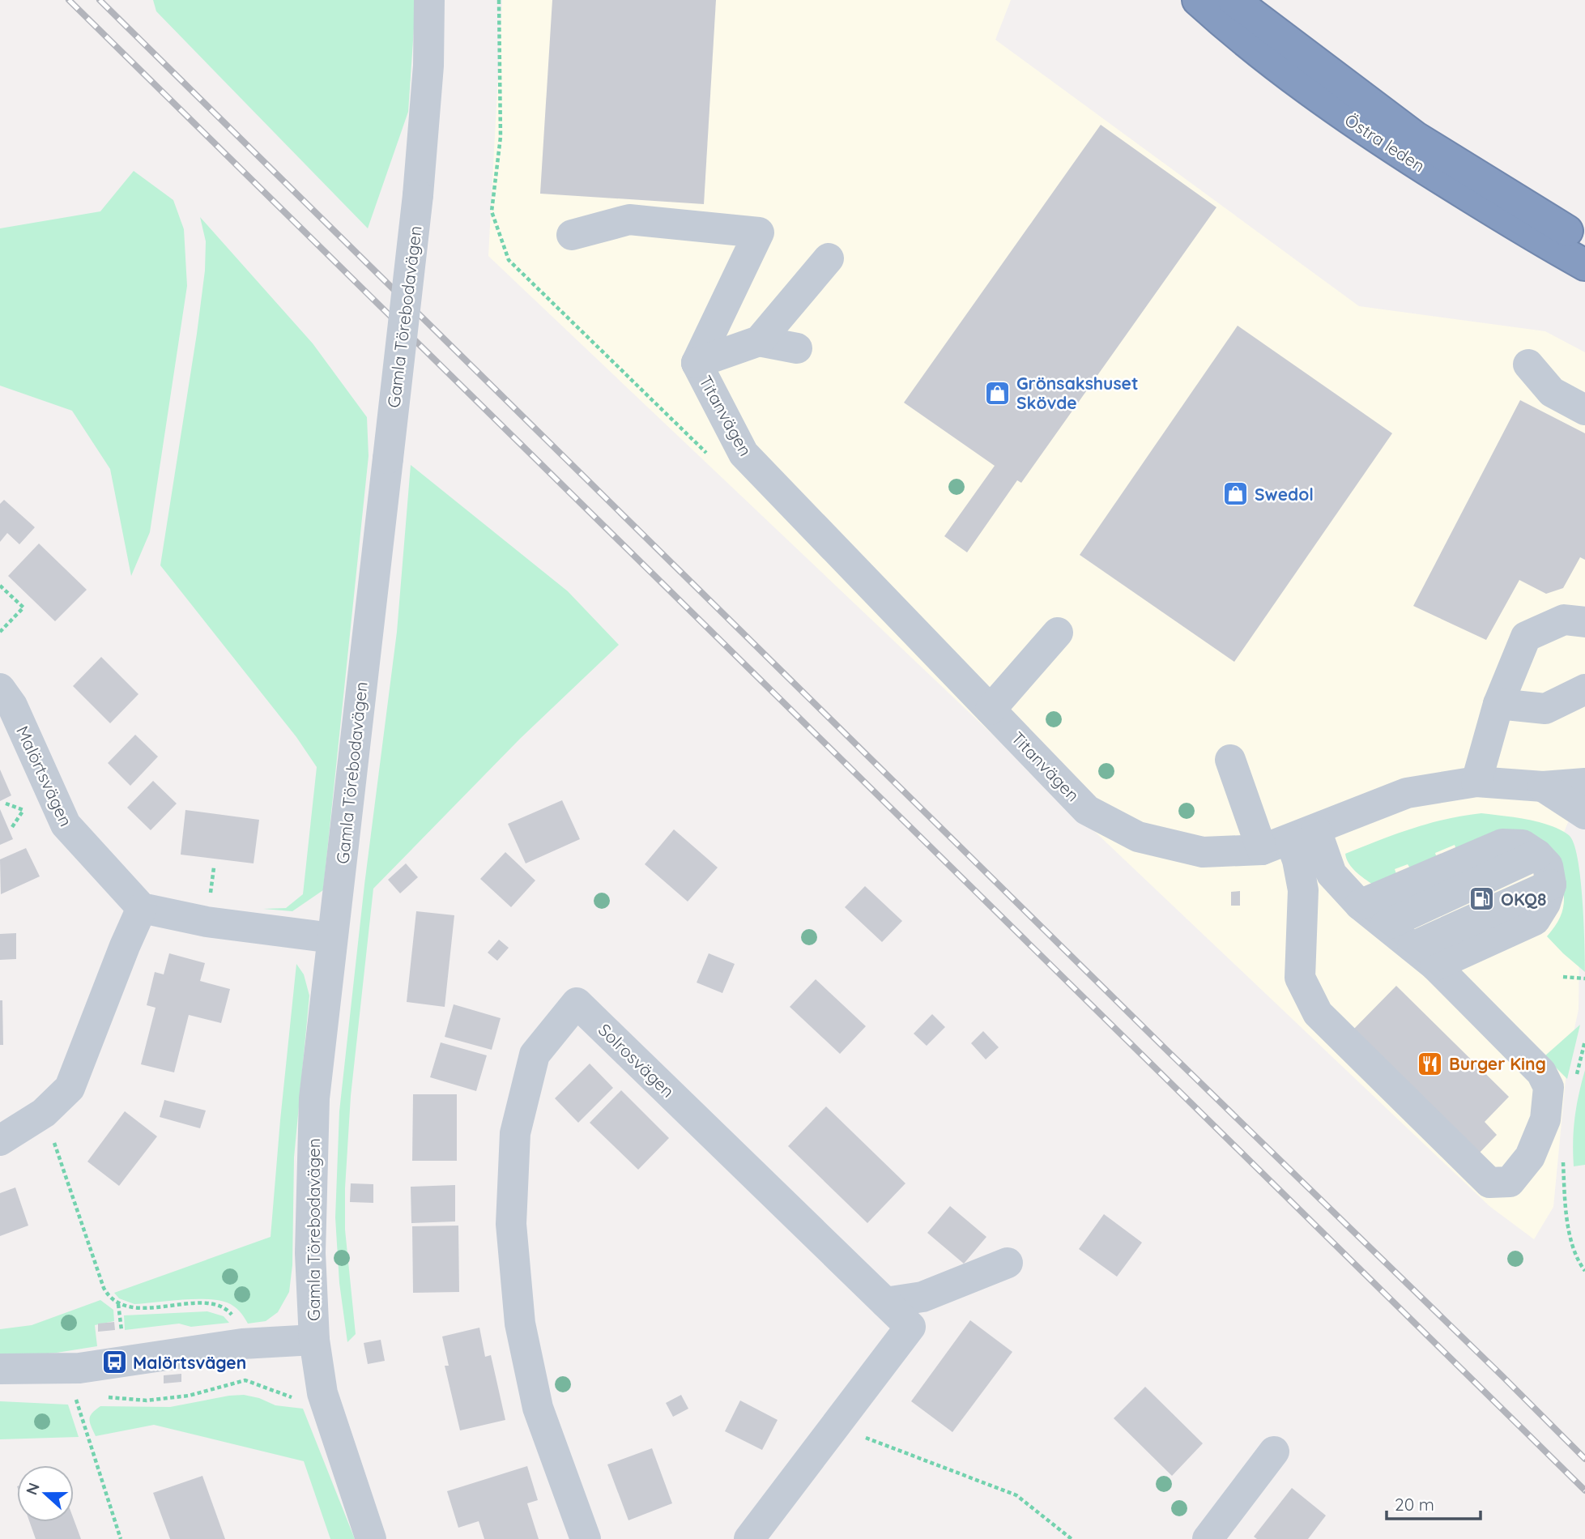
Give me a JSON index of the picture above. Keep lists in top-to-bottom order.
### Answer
{
  "streets": {
    "highway": ["Östra leden"],
    "street": [
      "Gamla Törebodavägen",
      "Titanvägen",
      "Malörtsvägen",
      "Solrosvägen"
    ]
  },
  "places": {
    "shop": ["Grönsakshuset Skövde", "Swedol"],
    "fuel station": ["OKQ8"],
    "restaurant": ["Burger King"],
    "bus stop": ["Malörtsvägen"]
  },
  "scale_bar": "20 m",
  "north": "left"
}
